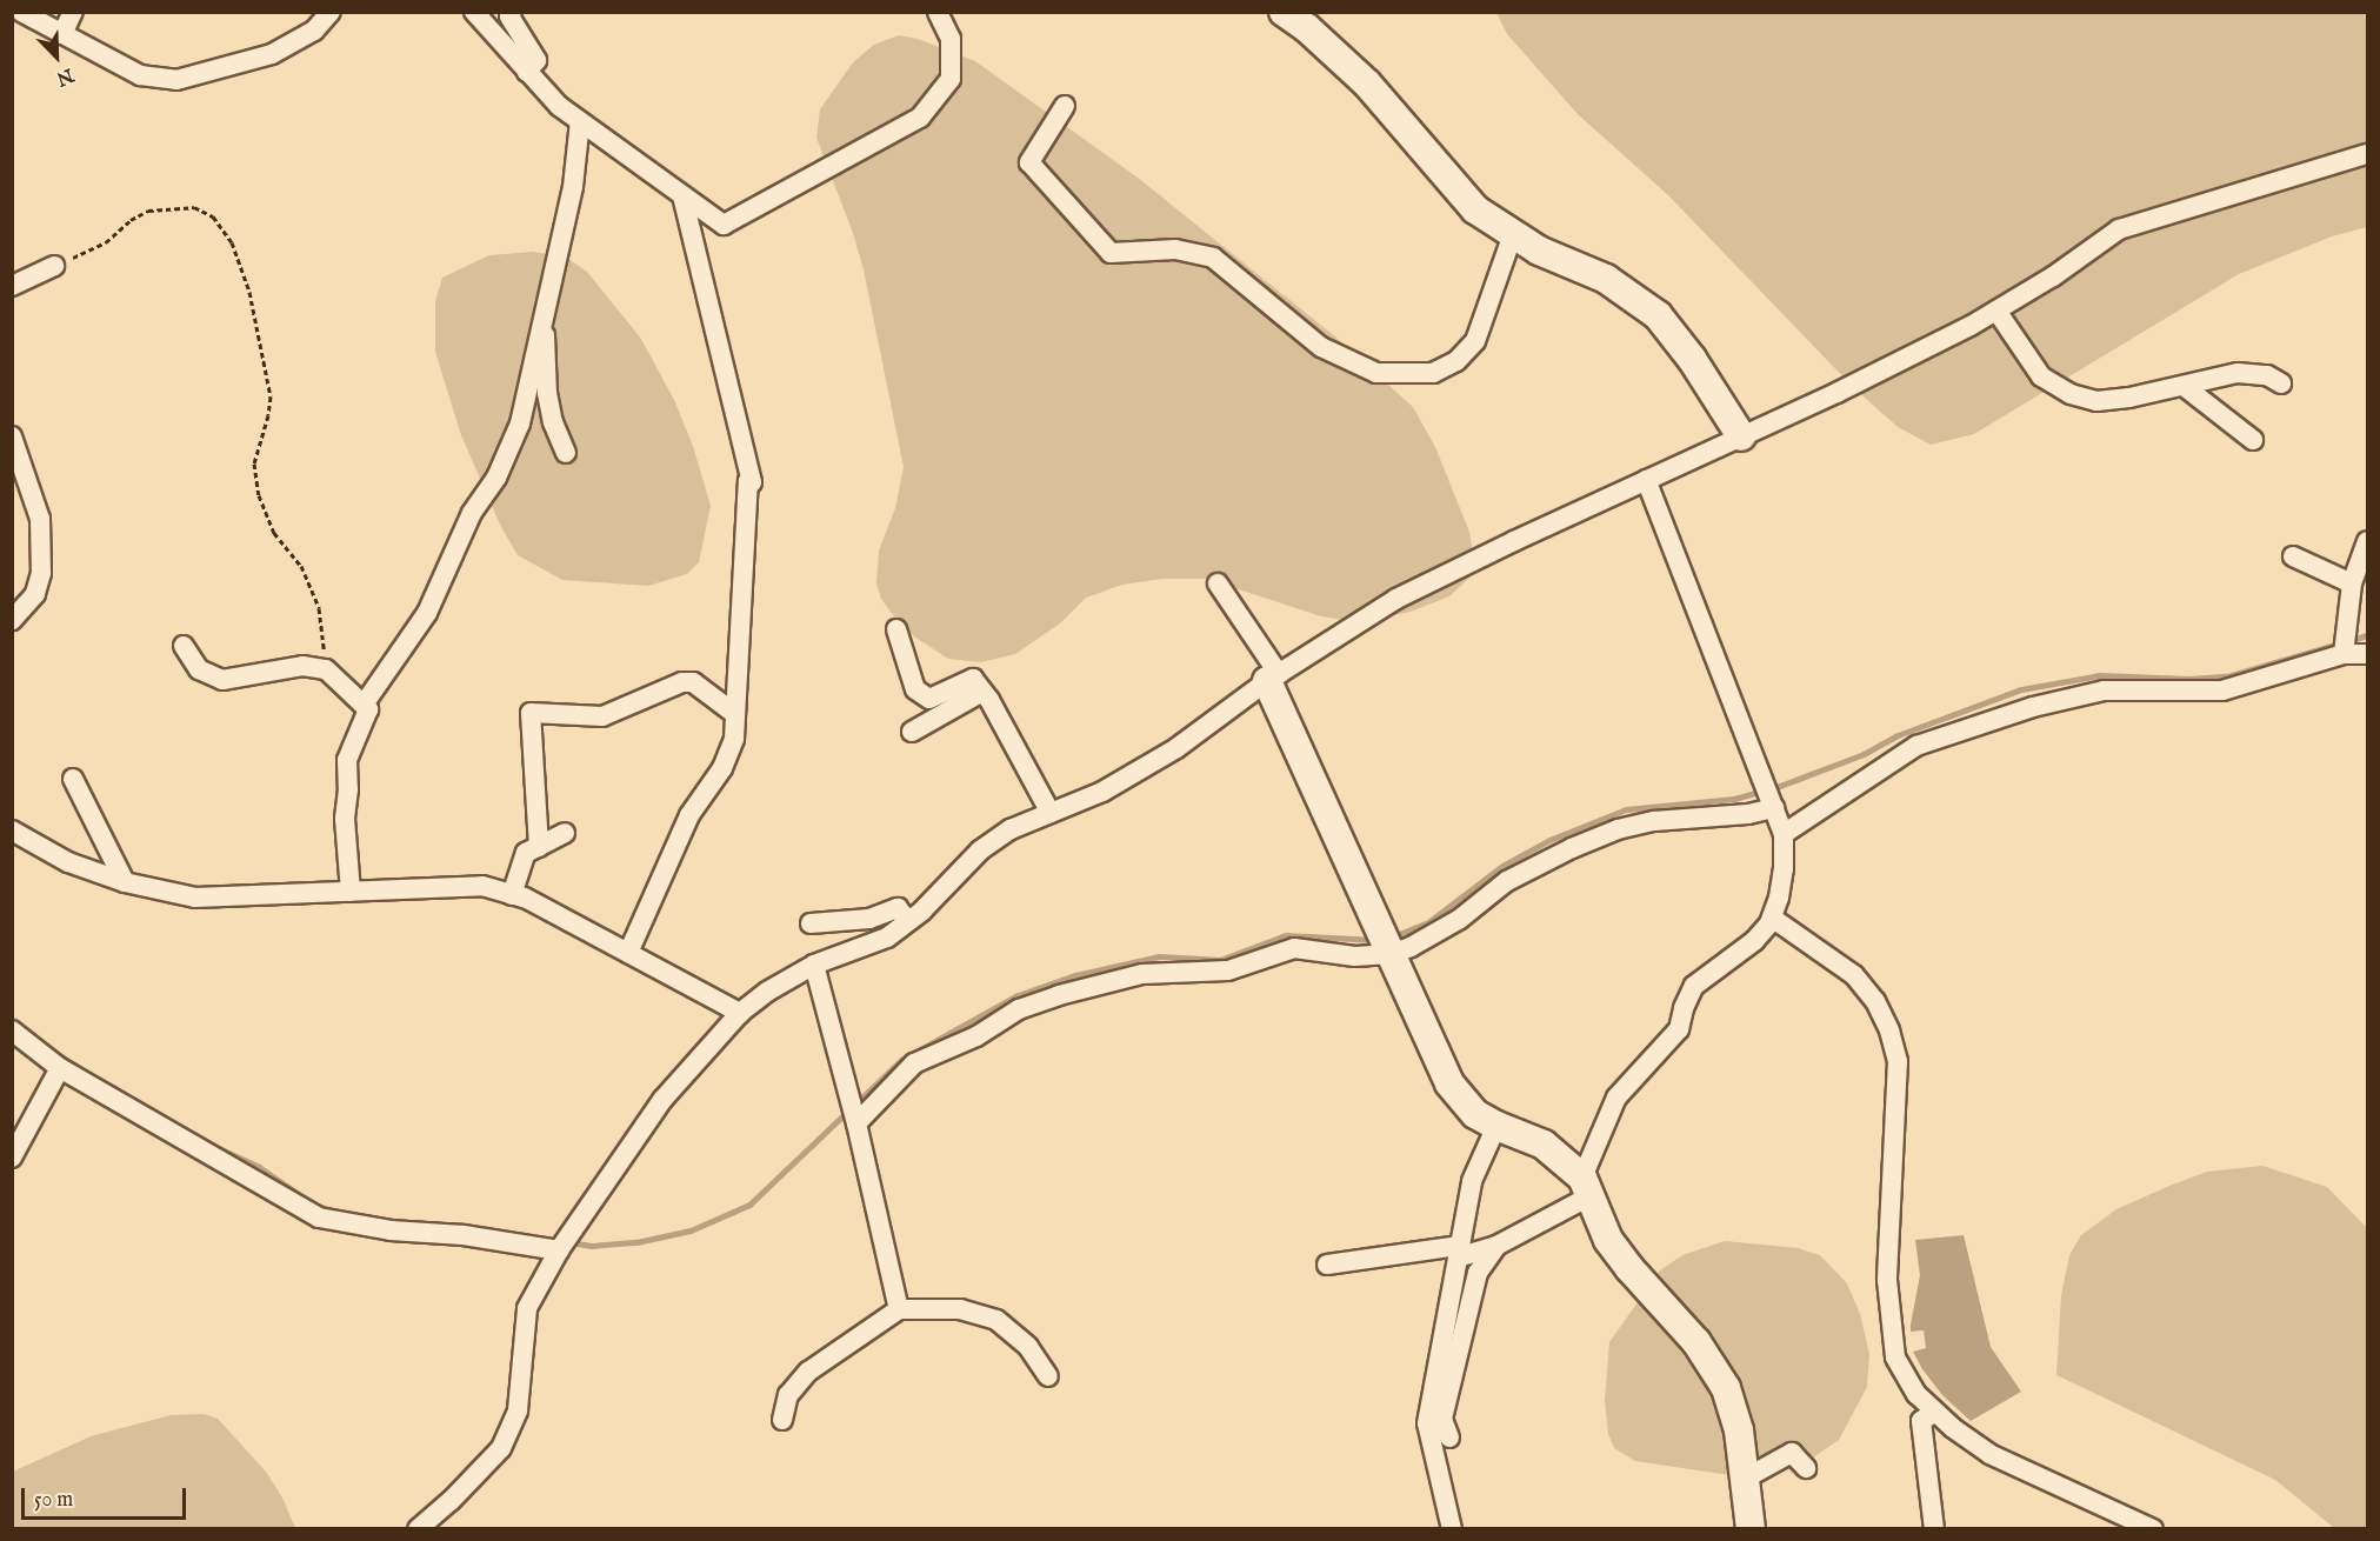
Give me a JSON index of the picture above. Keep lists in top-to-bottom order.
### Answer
{
  "scale_bar": "50 m",
  "north": "bottom right"
}
